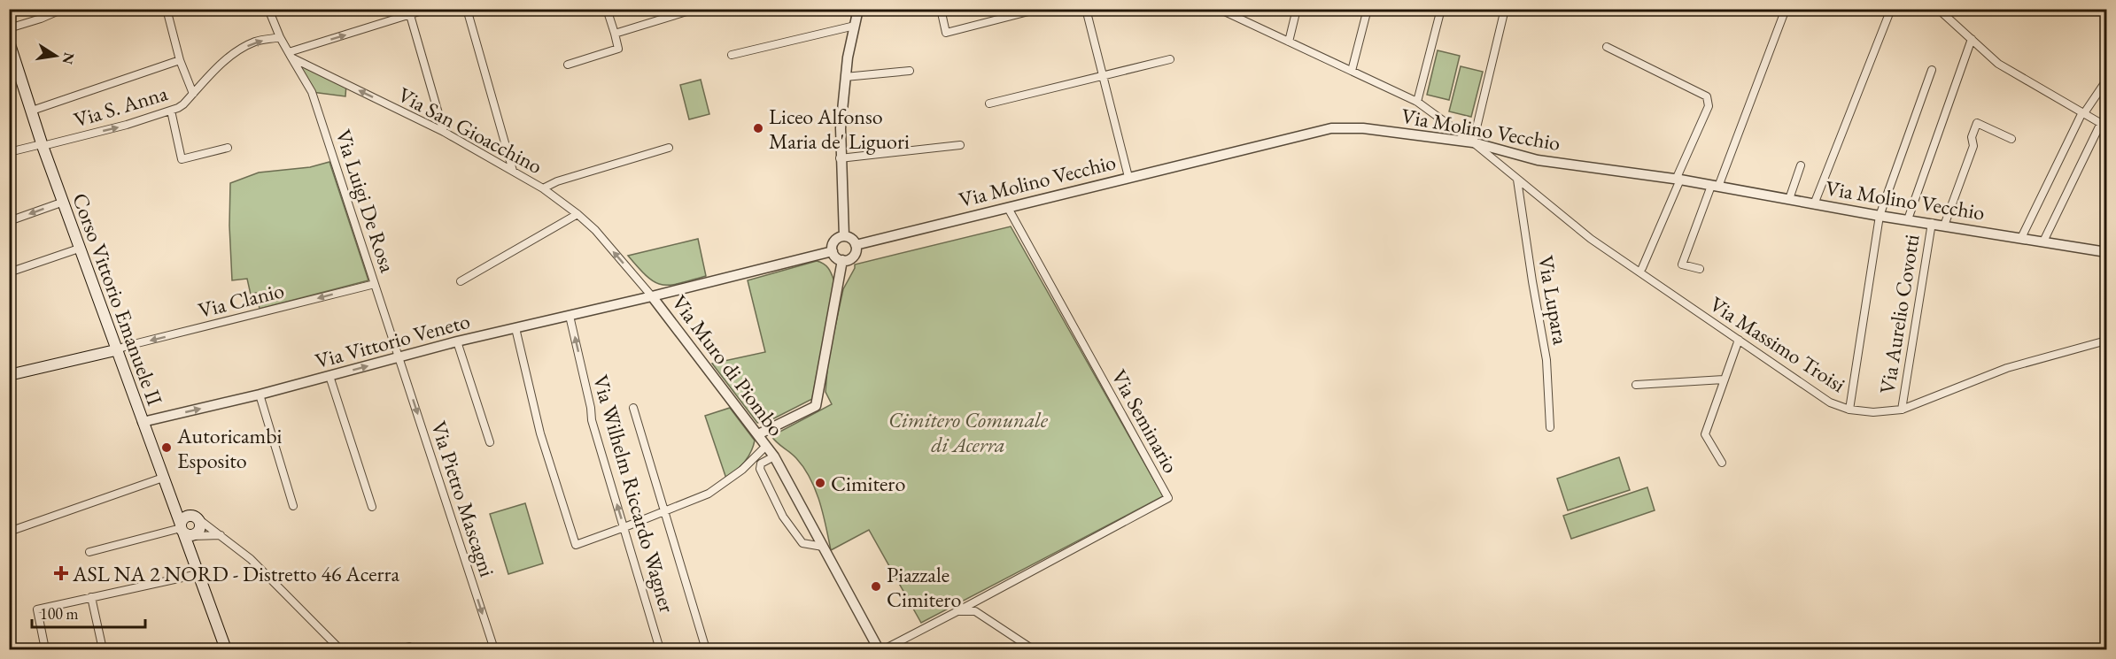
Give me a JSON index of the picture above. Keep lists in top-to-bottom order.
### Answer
{
  "streets": {
    "main road": ["Corso Vittorio Emanuele II"],
    "street": [
      "Via S. Anna",
      "Via Molino Vecchio",
      "Via San Gioacchino",
      "Via Luigi De Rosa",
      "Via Clanio",
      "Via Lupara",
      "Via Aurelio Covotti",
      "Via Vittorio Veneto",
      "Via Massimo Troisi",
      "Via Muro di Piombo",
      "Via Seminario",
      "Via Wilhelm Riccardo Wagner",
      "Via Pietro Mascagni"
    ]
  },
  "crossings": [
    ["Via S. Anna", "Corso Vittorio Emanuele II"],
    ["Via Molino Vecchio", "Via Aurelio Covotti"],
    ["Via Molino Vecchio", "Via Massimo Troisi"],
    ["Via Molino Vecchio", "Via Seminario"],
    ["Via San Gioacchino", "Via Luigi De Rosa"],
    ["Via San Gioacchino", "Via Vittorio Veneto"],
    ["Via San Gioacchino", "Via Muro di Piombo"],
    ["Via Luigi De Rosa", "Via Clanio"],
    ["Via Luigi De Rosa", "Via Vittorio Veneto"],
    ["Via Luigi De Rosa", "Via Pietro Mascagni"],
    ["Corso Vittorio Emanuele II", "Via Clanio"],
    ["Corso Vittorio Emanuele II", "Via Vittorio Veneto"],
    ["Via Lupara", "Via Massimo Troisi"],
    ["Via Aurelio Covotti", "Via Massimo Troisi"],
    ["Via Vittorio Veneto", "Via Muro di Piombo"],
    ["Via Vittorio Veneto", "Via Wilhelm Riccardo Wagner"],
    ["Via Vittorio Veneto", "Via Pietro Mascagni"]
  ],
  "one_way": ["Via San Gioacchino", "Via Clanio", "Via Vittorio Veneto"],
  "parks": ["Cimitero Comunale di Acerra"],
  "places": {
    "other": [
      "Liceo Alfonso Maria de' Liguori",
      "Autoricambi Esposito",
      "Cimitero",
      "Piazzale Cimitero"
    ],
    "health": ["ASL NA 2 NORD - Distretto 46 Acerra"]
  },
  "scale_bar": "100 m",
  "north": "right"
}
